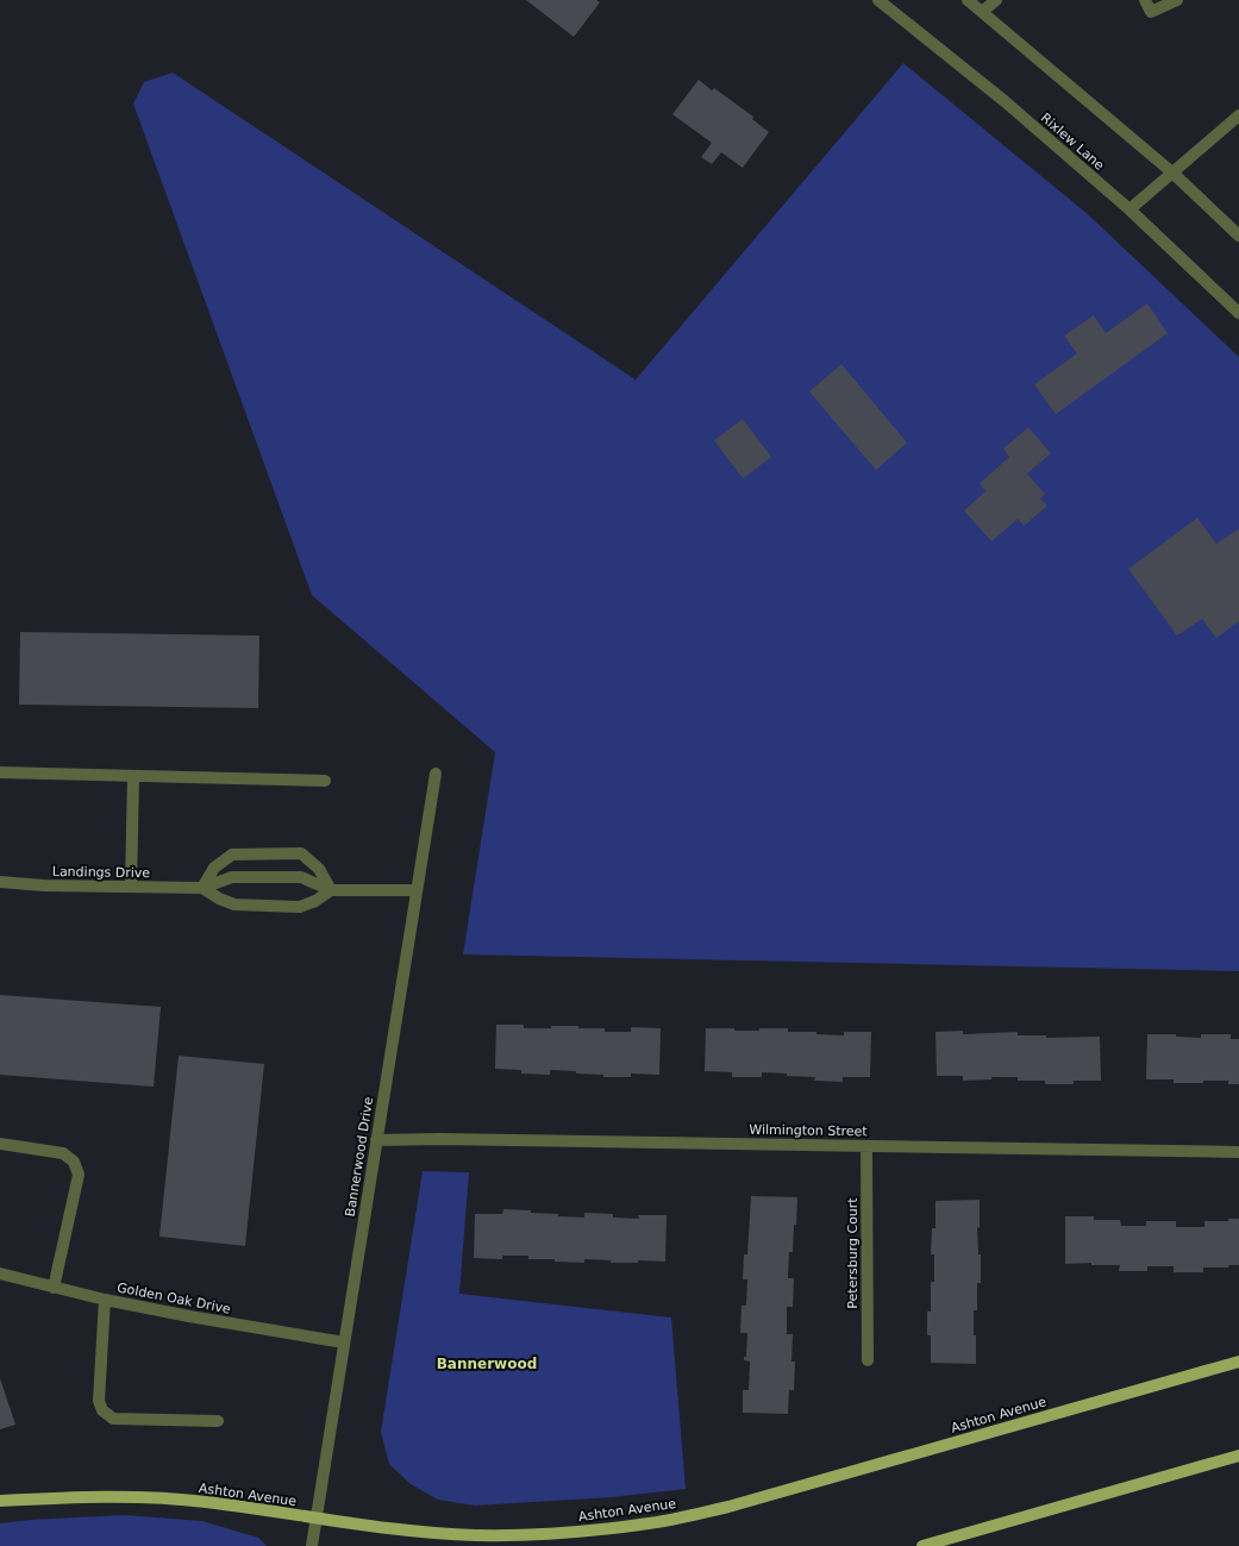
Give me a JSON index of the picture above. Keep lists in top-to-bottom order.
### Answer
{
  "streets": {
    "main road": ["Ashton Avenue"],
    "street": [
      "Rixlew Lane",
      "Landings Drive",
      "Wilmington Street",
      "Bannerwood Drive",
      "Petersburg Court",
      "Golden Oak Drive"
    ]
  },
  "crossings": [
    ["Landings Drive", "Bannerwood Drive"],
    ["Wilmington Street", "Bannerwood Drive"],
    ["Wilmington Street", "Petersburg Court"],
    ["Bannerwood Drive", "Golden Oak Drive"],
    ["Bannerwood Drive", "Ashton Avenue"]
  ],
  "districts": ["Bannerwood"]
}
